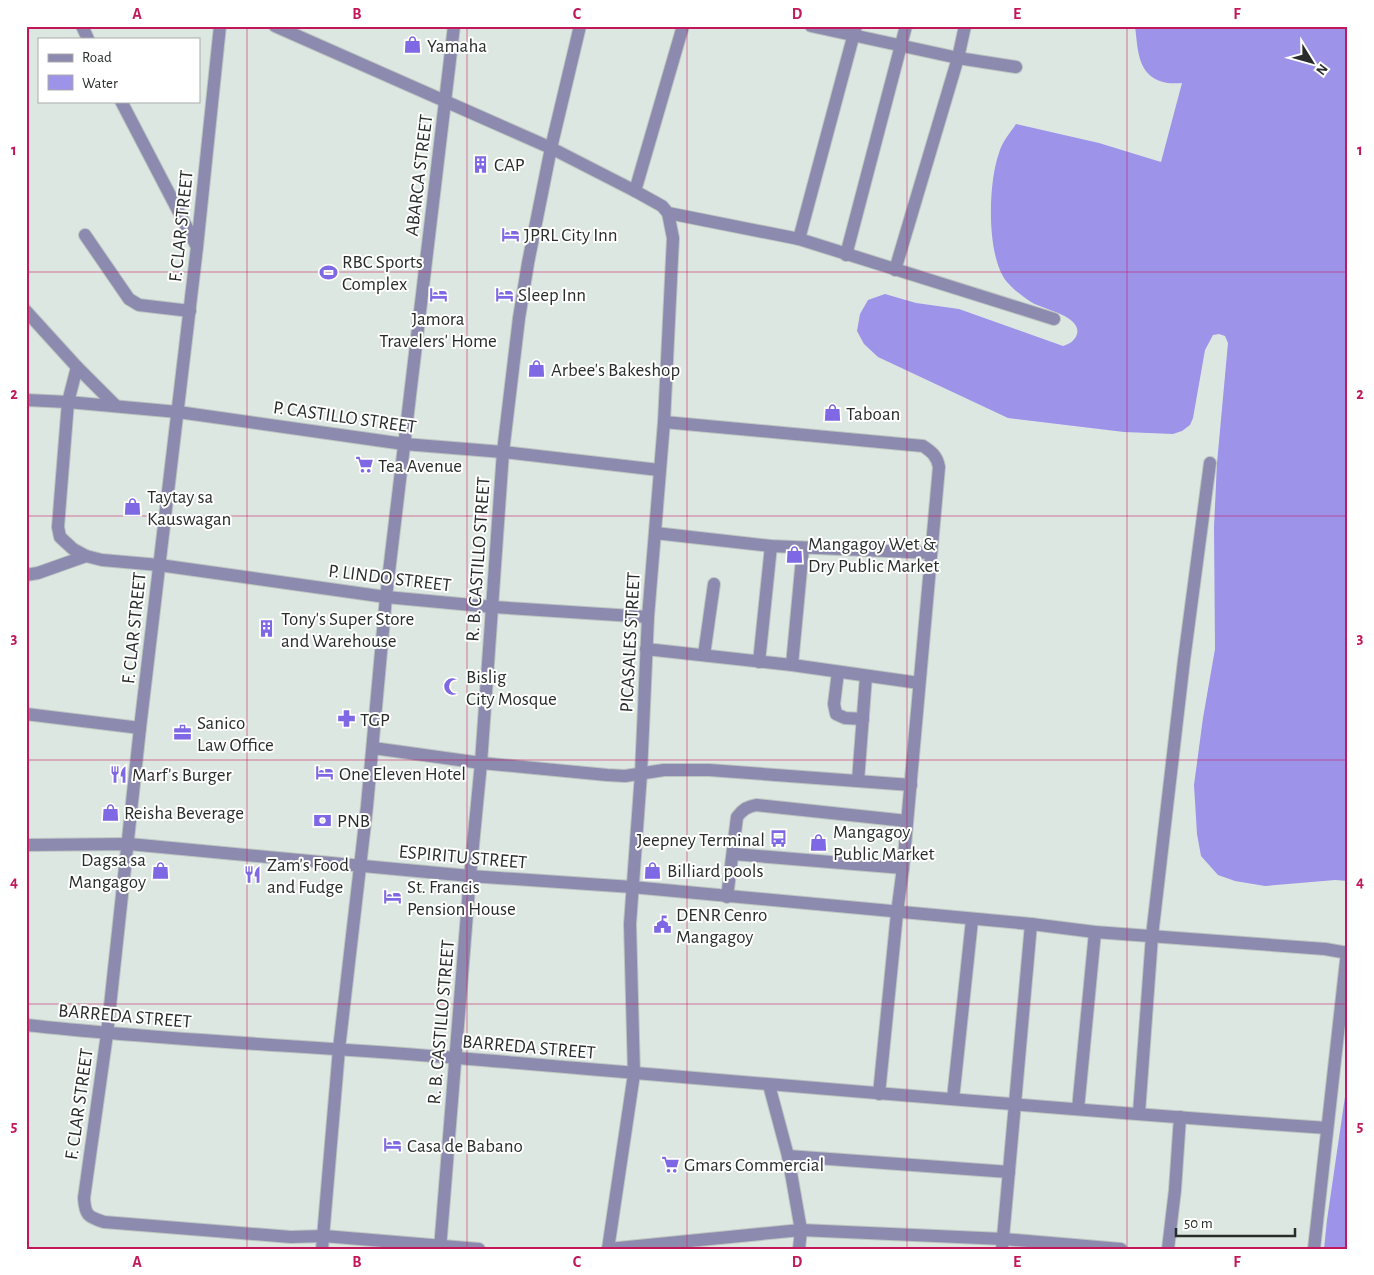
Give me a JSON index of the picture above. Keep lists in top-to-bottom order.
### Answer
{
  "streets": {
    "street": [
      "ABARCA STREET",
      "F. CLAR STREET",
      "P. CASTILLO STREET",
      "R. B. CASTILLO STREET",
      "P. LINDO STREET",
      "PICASALES STREET",
      "ESPIRITU STREET",
      "BARREDA STREET"
    ]
  },
  "crossings": [
    ["ABARCA STREET", "F. CLAR STREET"],
    ["ABARCA STREET", "P. CASTILLO STREET"],
    ["ABARCA STREET", "P. LINDO STREET"],
    ["ABARCA STREET", "ESPIRITU STREET"],
    ["ABARCA STREET", "BARREDA STREET"],
    ["F. CLAR STREET", "P. CASTILLO STREET"],
    ["F. CLAR STREET", "P. LINDO STREET"],
    ["F. CLAR STREET", "ESPIRITU STREET"],
    ["F. CLAR STREET", "BARREDA STREET"],
    ["P. CASTILLO STREET", "R. B. CASTILLO STREET"],
    ["P. CASTILLO STREET", "PICASALES STREET"],
    ["R. B. CASTILLO STREET", "P. LINDO STREET"],
    ["R. B. CASTILLO STREET", "ESPIRITU STREET"],
    ["R. B. CASTILLO STREET", "BARREDA STREET"],
    ["P. LINDO STREET", "PICASALES STREET"],
    ["PICASALES STREET", "ESPIRITU STREET"],
    ["PICASALES STREET", "BARREDA STREET"]
  ],
  "places": {
    "shop": [
      "Yamaha",
      "Arbee's Bakeshop",
      "Taboan",
      "Taytay sa Kauswagan",
      "Mangagoy Wet & Dry Public Market",
      "Reisha Beverage",
      "Mangagoy Public Market",
      "Dagsa sa Mangagoy",
      "Billiard pools"
    ],
    "building": ["CAP", "Tony's Super Store and Warehouse"],
    "hotel": [
      "JPRL City Inn",
      "Sleep Inn",
      "Jamora Travelers' Home",
      "One Eleven Hotel",
      "St. Francis Pension House",
      "Casa de Babano"
    ],
    "sports": ["RBC Sports Complex"],
    "supermarket": ["Tea Avenue", "Gmars Commercial"],
    "mosque": ["Bislig City Mosque"],
    "pharmacy": ["TGP"],
    "office": ["Sanico Law Office"],
    "restaurant": ["Marf's Burger", "Zam's Food and Fudge"],
    "bank": ["PNB"],
    "bus stop": ["Jeepney Terminal"],
    "public building": ["DENR Cenro Mangagoy"]
  },
  "legend": ["Road", "Water"],
  "scale_bar": "50 m",
  "north": "bottom right",
  "grid": {
    "columns": [
      "A",
      "B",
      "C",
      "D",
      "E",
      "F"
    ],
    "rows": [
      "1",
      "2",
      "3",
      "4",
      "5"
    ]
  }
}
